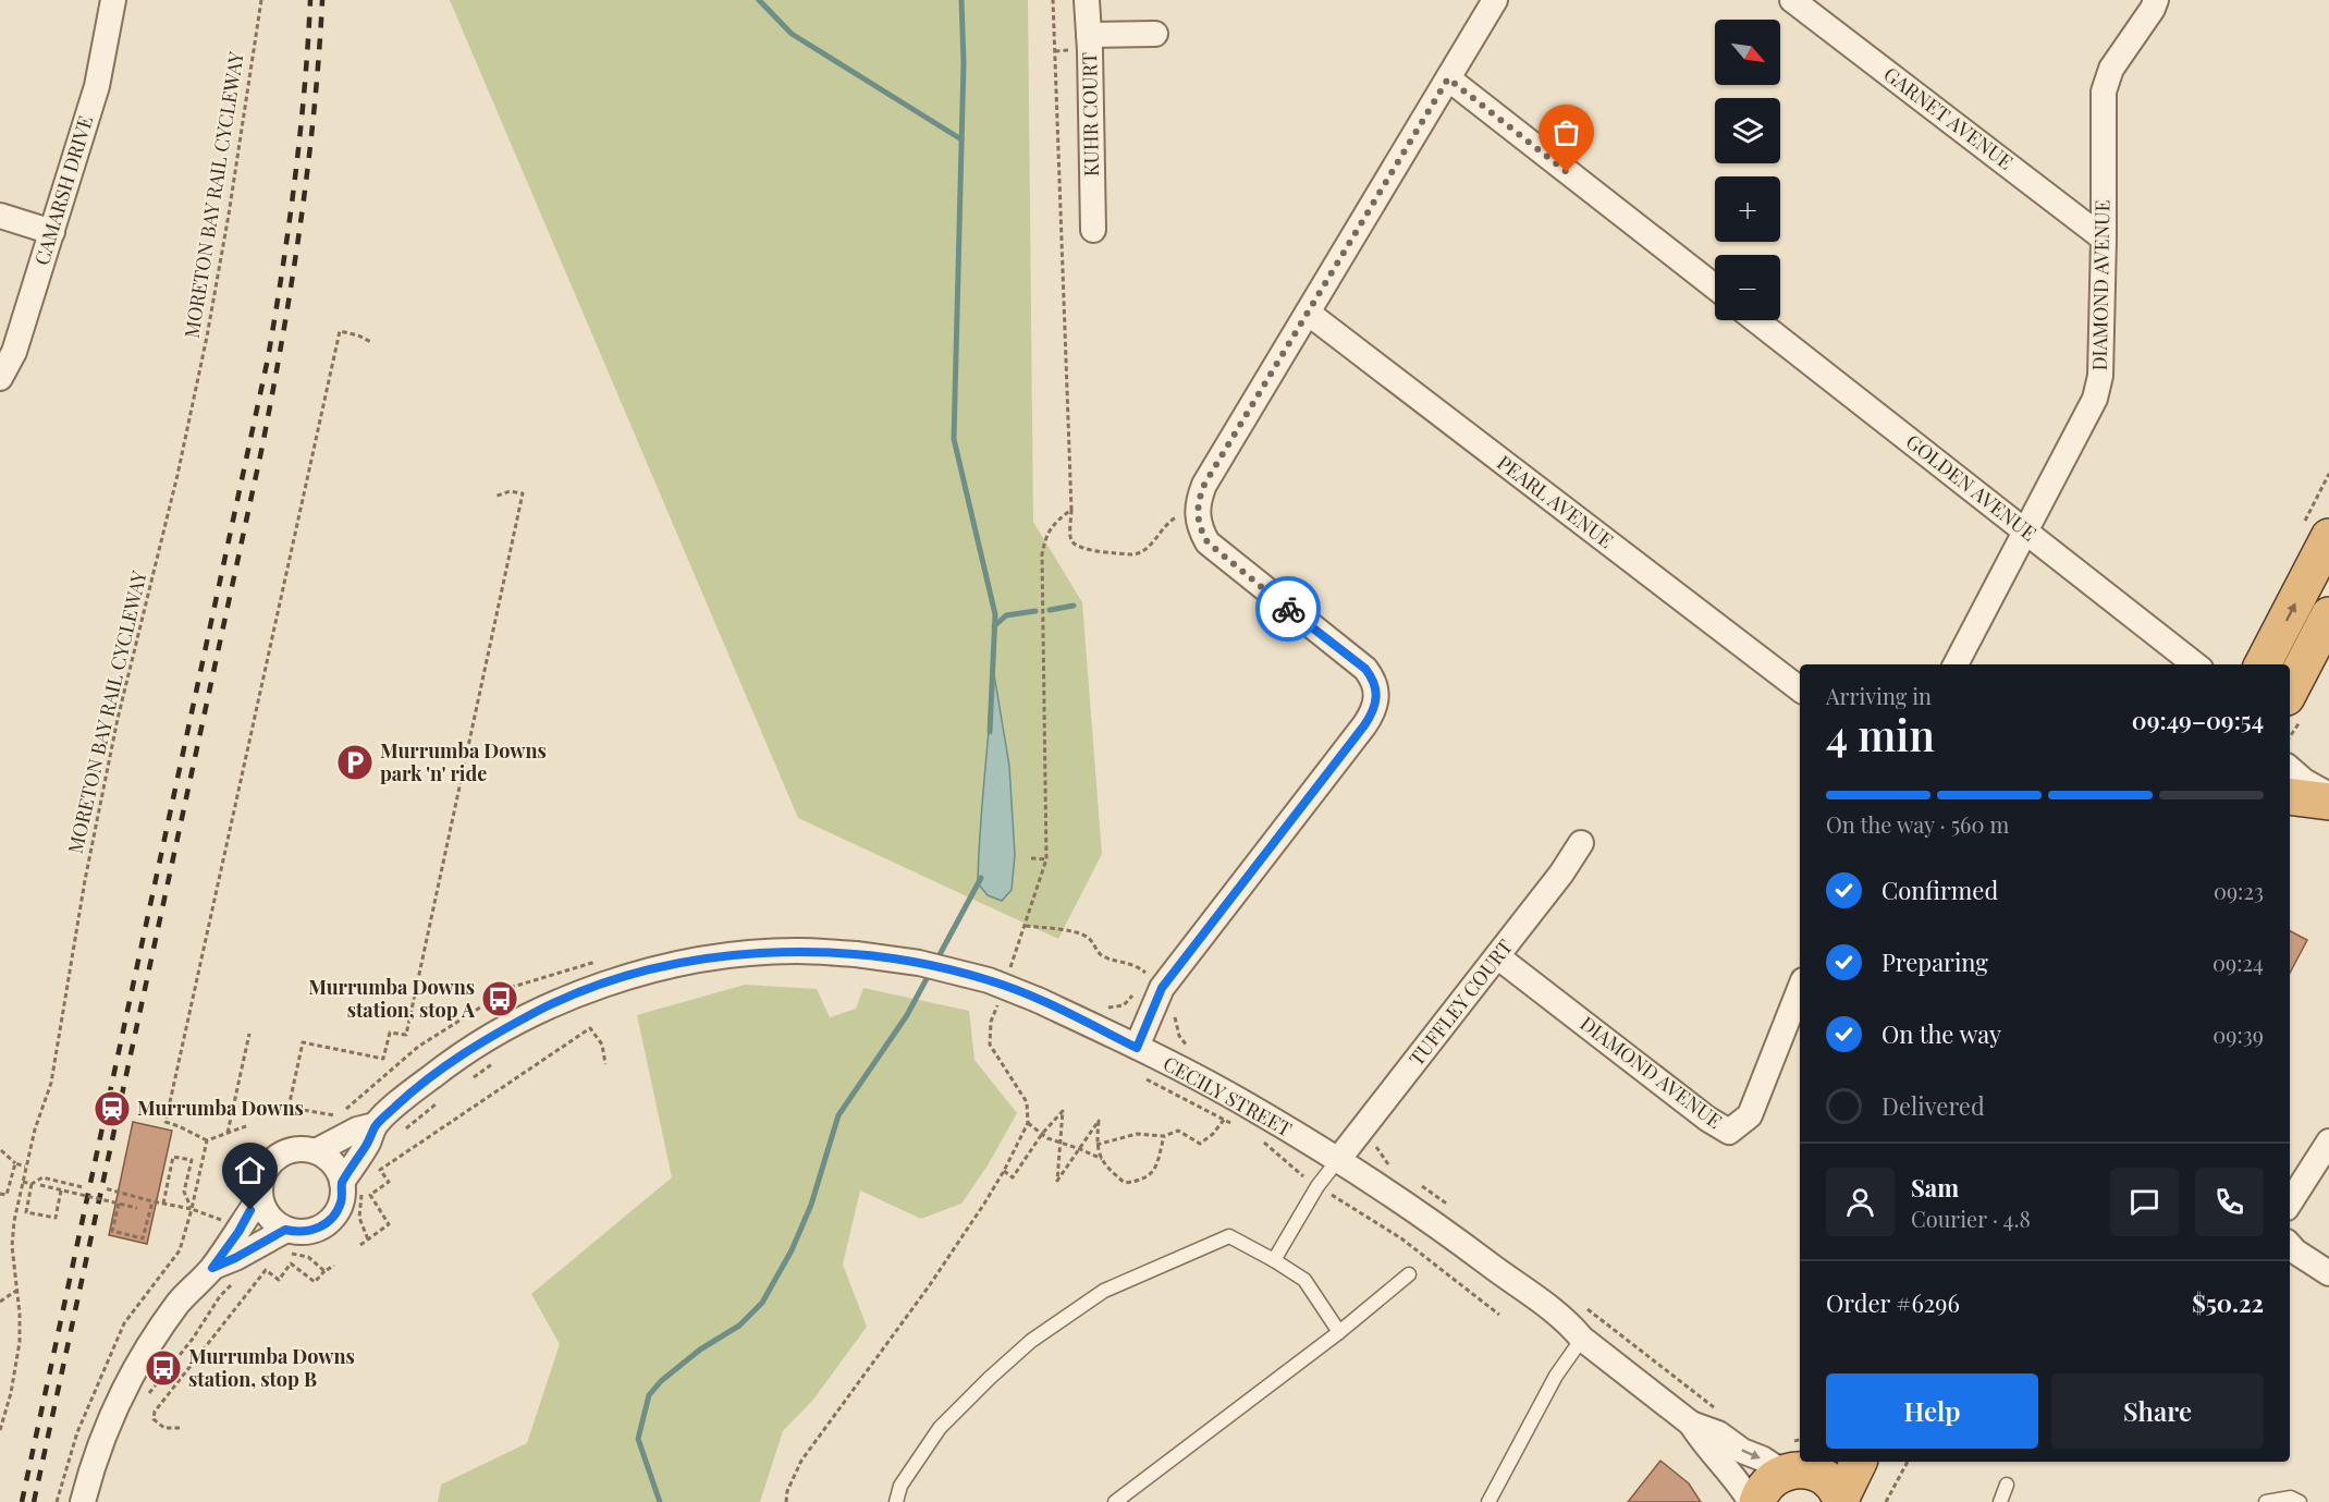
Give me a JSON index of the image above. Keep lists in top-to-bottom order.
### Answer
{
  "streets": {
    "street": [
      "KUHR COURT",
      "GARNET AVENUE",
      "CAMARSH DRIVE",
      "DIAMOND AVENUE",
      "GOLDEN AVENUE",
      "PEARL AVENUE",
      "TUFFLEY COURT",
      "CECILY STREET"
    ],
    "path": ["MORETON BAY RAIL CYCLEWAY"]
  },
  "crossings": [
    ["GARNET AVENUE", "DIAMOND AVENUE"],
    ["DIAMOND AVENUE", "GOLDEN AVENUE"],
    ["DIAMOND AVENUE", "TUFFLEY COURT"],
    ["TUFFLEY COURT", "CECILY STREET"]
  ],
  "places": {
    "parking": ["Murrumba Downs park 'n' ride"],
    "bus stop": ["Murrumba Downs station, stop A", "Murrumba Downs station, stop B"],
    "station": ["Murrumba Downs"]
  },
  "north": "bottom right",
  "page": {
    "map_buttons": ["+", "−"],
    "heading": ["4 min", "Arriving in", "09:49–09:54"],
    "panel": [
      "Sam",
      "Courier · 4.8",
      "Order #6296",
      "$50.22"
    ],
    "bar": "On the way · 560 m",
    "list": [
      ["Confirmed", "09:23"],
      ["Preparing", "09:24"],
      ["On the way", "09:39"],
      "Delivered"
    ],
    "buttons": ["Help", "Share"]
  }
}
